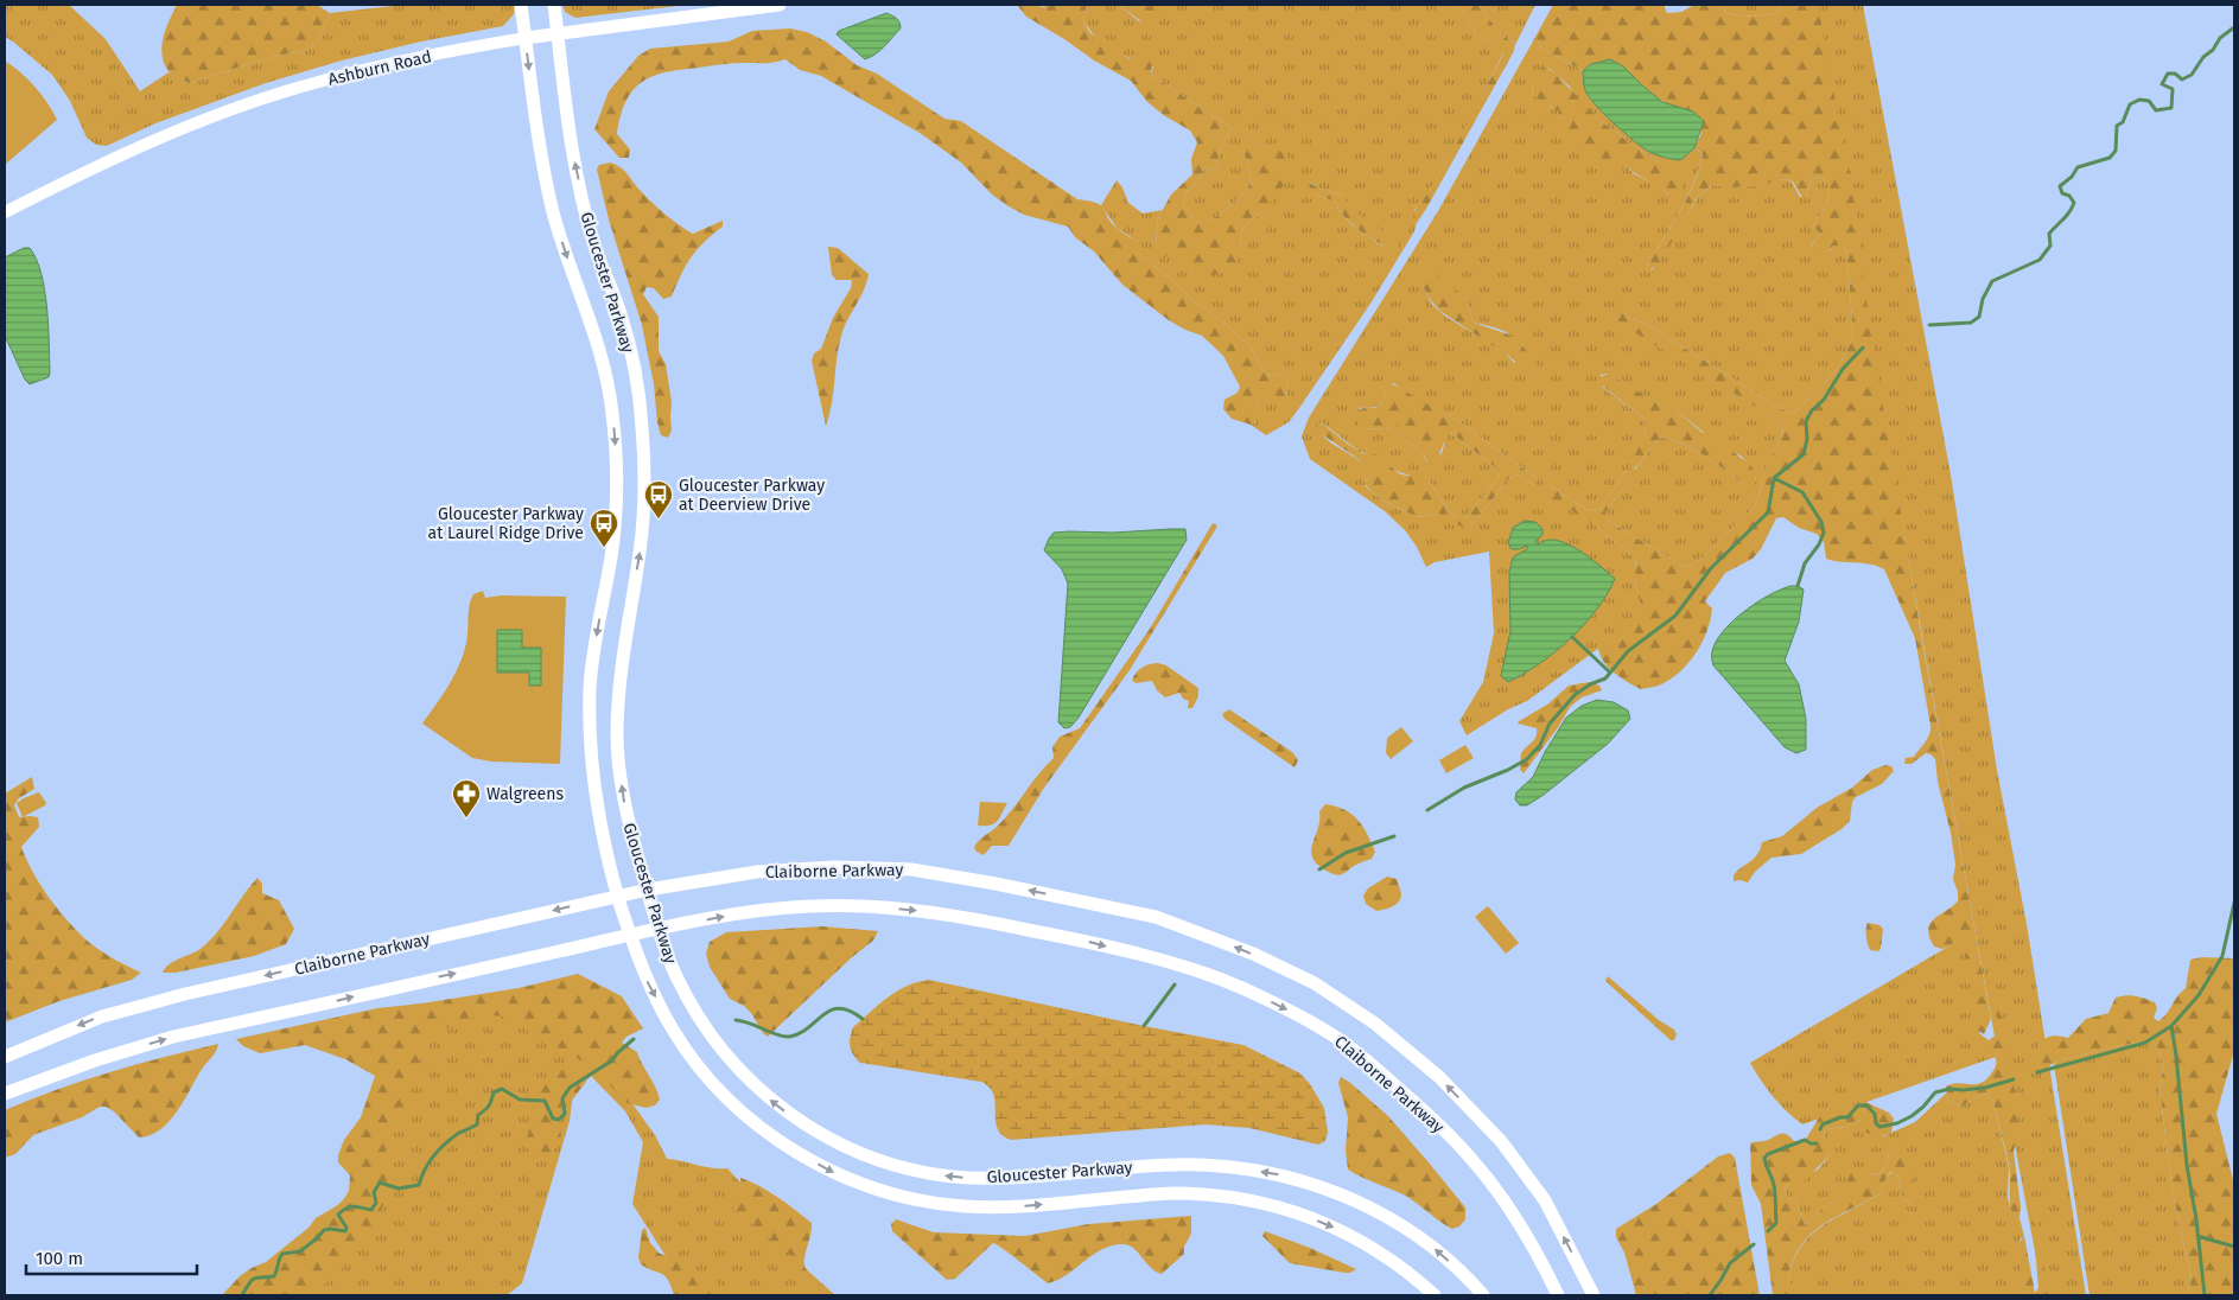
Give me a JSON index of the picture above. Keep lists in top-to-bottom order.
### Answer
{
  "streets": {
    "main road": ["Ashburn Road", "Gloucester Parkway", "Claiborne Parkway"]
  },
  "crossings": [
    ["Ashburn Road", "Gloucester Parkway"],
    ["Gloucester Parkway", "Claiborne Parkway"]
  ],
  "places": {
    "bus stop": ["Gloucester Parkway at Deerview Drive", "Gloucester Parkway at Laurel Ridge Drive"],
    "pharmacy": ["Walgreens"]
  },
  "scale_bar": "100 m"
}
